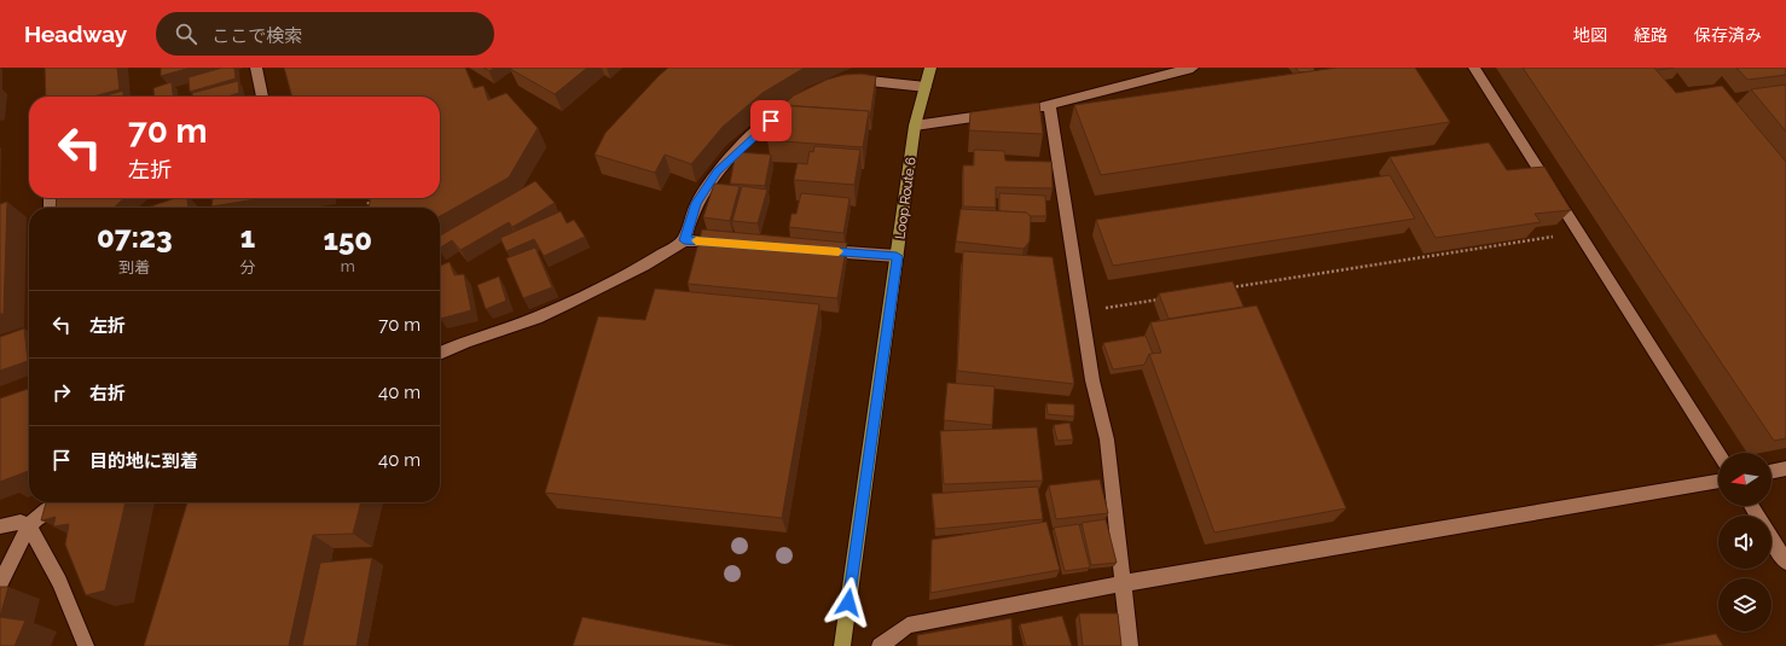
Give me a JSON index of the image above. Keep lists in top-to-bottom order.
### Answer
{
  "streets": {
    "main road": ["Loop Route 6"]
  },
  "north": "left",
  "page": {
    "header": "Headway",
    "search": "ここで検索",
    "nav": ["地図", "経路", "保存済み"],
    "turn": ["70 m", "左折"],
    "eta": [
      "07:23",
      "到着",
      "1",
      "分",
      "150",
      "m"
    ],
    "list": [
      {
        "name": "左折",
        "value": "70 m"
      },
      {
        "name": "右折",
        "value": "40 m"
      },
      {
        "name": "目的地に到着",
        "value": "40 m"
      }
    ]
  }
}
